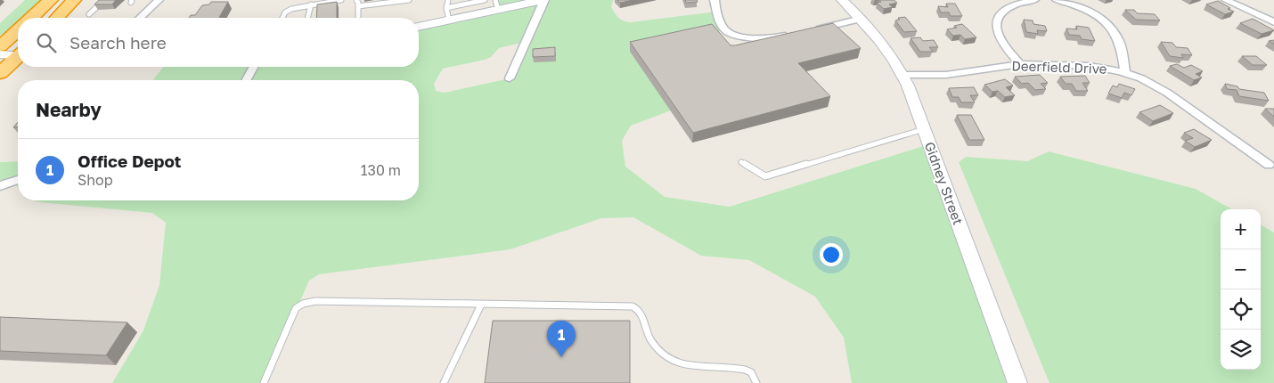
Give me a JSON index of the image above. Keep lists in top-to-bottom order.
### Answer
{
  "streets": {
    "street": ["Deerfield Drive", "Gidney Street"]
  },
  "crossings": [
    ["Deerfield Drive", "Gidney Street"]
  ],
  "page": {
    "search": "Search here",
    "heading": "Nearby",
    "list": [
      {
        "mark": "1",
        "name": "Office Depot",
        "note": "Shop",
        "value": "130 m"
      }
    ],
    "map_buttons": ["+", "−"],
    "pins": "1"
  }
}
